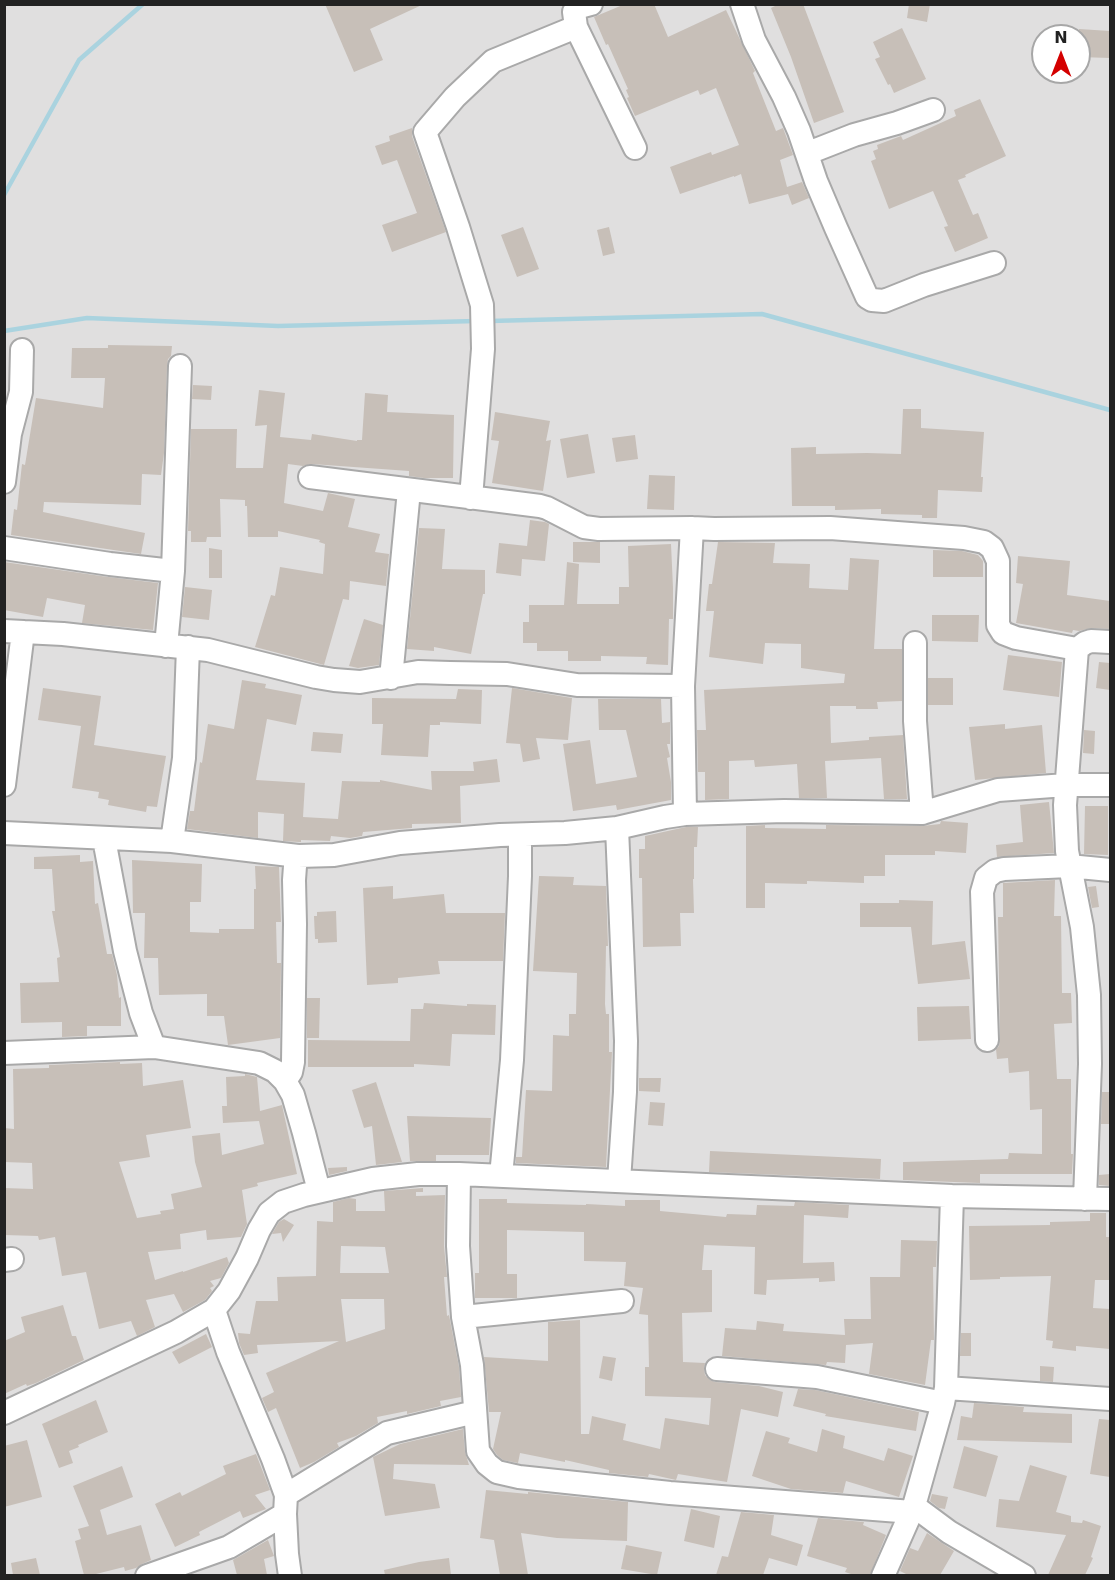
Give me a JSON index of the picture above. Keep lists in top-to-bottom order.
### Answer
{
  "north": "top"
}
